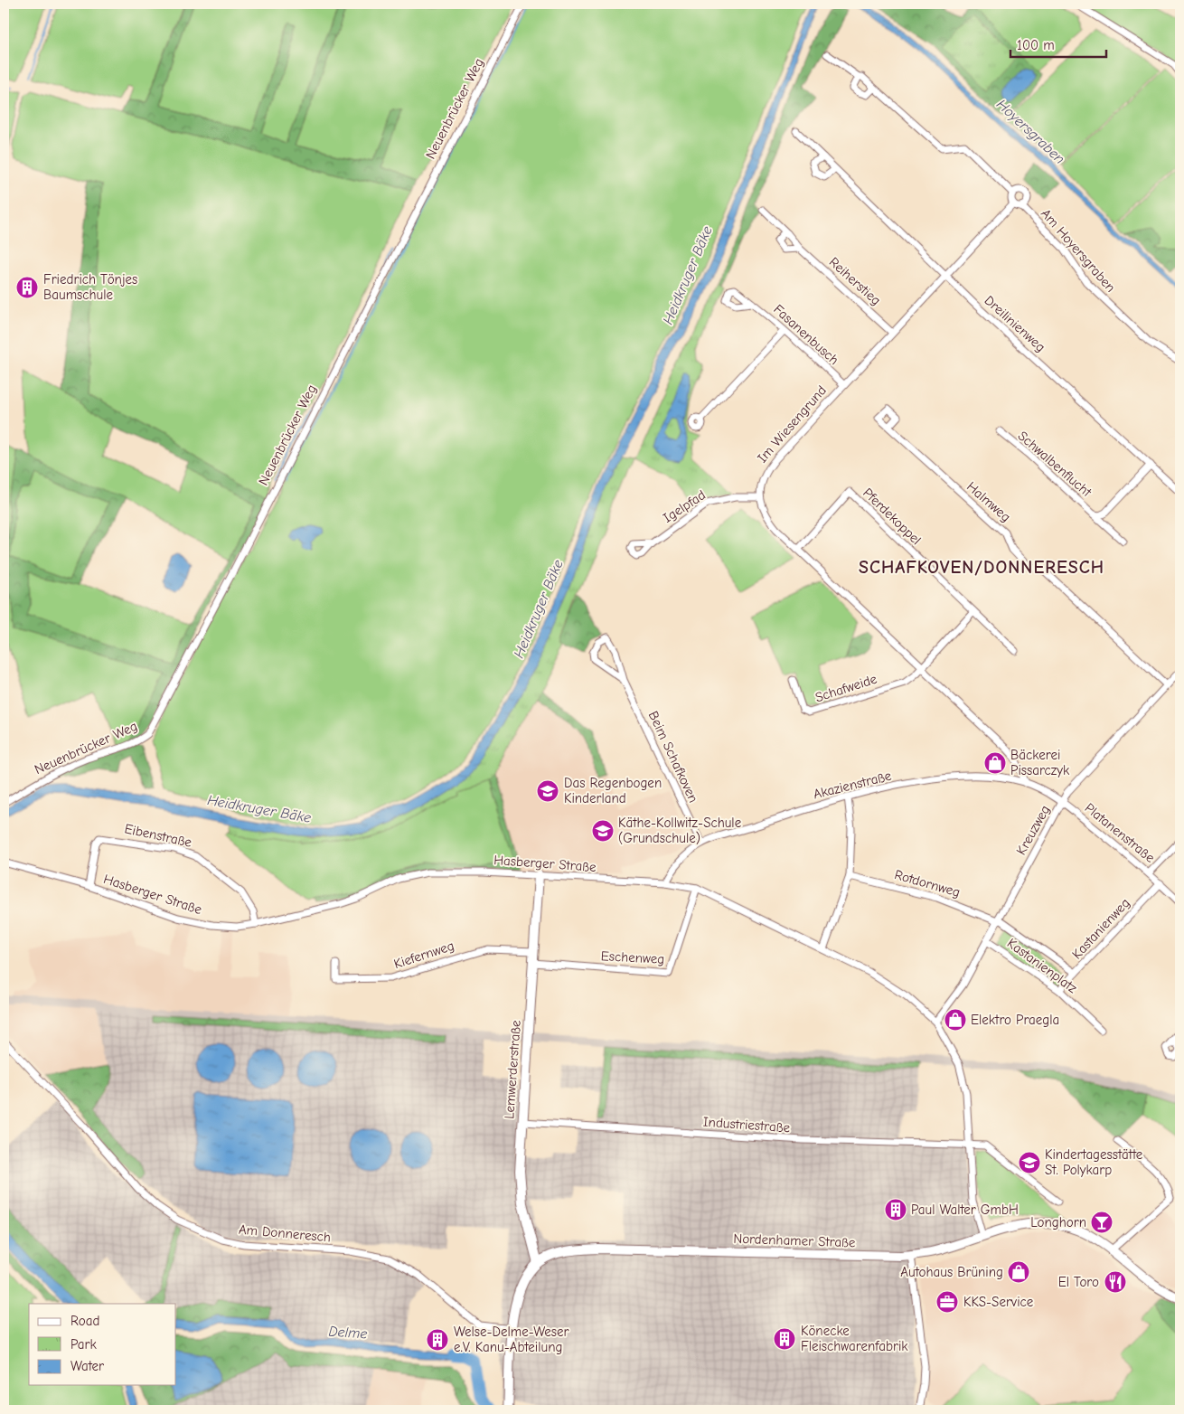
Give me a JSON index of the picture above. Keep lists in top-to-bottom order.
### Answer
{
  "streets": {
    "street": [
      "Neuenbrücker Weg",
      "Am Hoyersgraben",
      "Reiherstieg",
      "Dreilinienweg",
      "Fasanenbusch",
      "Im Wiesengrund",
      "Schwalbenflucht",
      "Halmweg",
      "Igelpfad",
      "Pferdekoppel",
      "Schafweide",
      "Beim Schafkoven",
      "Akazienstraße",
      "Kreuzweg",
      "Platanenstraße",
      "Eibenstraße",
      "Hasberger Straße",
      "Rotdornweg",
      "Kastanienweg",
      "Kiefernweg",
      "Eschenweg",
      "Kastanienplatz",
      "Lemwerderstraße",
      "Industriestraße",
      "Am Donneresch",
      "Nordenhamer Straße"
    ]
  },
  "crossings": [
    ["Am Hoyersgraben", "Im Wiesengrund"],
    ["Reiherstieg", "Im Wiesengrund"],
    ["Dreilinienweg", "Im Wiesengrund"],
    ["Dreilinienweg", "Schwalbenflucht"],
    ["Fasanenbusch", "Im Wiesengrund"],
    ["Im Wiesengrund", "Igelpfad"],
    ["Halmweg", "Kreuzweg"],
    ["Beim Schafkoven", "Akazienstraße"],
    ["Akazienstraße", "Kreuzweg"],
    ["Akazienstraße", "Platanenstraße"],
    ["Akazienstraße", "Hasberger Straße"],
    ["Kreuzweg", "Platanenstraße"],
    ["Kreuzweg", "Hasberger Straße"],
    ["Kreuzweg", "Rotdornweg"],
    ["Kreuzweg", "Kastanienplatz"],
    ["Platanenstraße", "Kastanienweg"],
    ["Eibenstraße", "Hasberger Straße"],
    ["Hasberger Straße", "Eschenweg"],
    ["Hasberger Straße", "Lemwerderstraße"],
    ["Hasberger Straße", "Industriestraße"],
    ["Hasberger Straße", "Nordenhamer Straße"],
    ["Rotdornweg", "Kastanienplatz"],
    ["Kastanienweg", "Kastanienplatz"],
    ["Kiefernweg", "Lemwerderstraße"],
    ["Eschenweg", "Lemwerderstraße"],
    ["Lemwerderstraße", "Industriestraße"],
    ["Lemwerderstraße", "Nordenhamer Straße"],
    ["Am Donneresch", "Nordenhamer Straße"]
  ],
  "districts": ["SCHAFKOVEN/DONNERESCH"],
  "water": ["Hoyersgraben", "Heidkruger Bäke", "Delme"],
  "places": {
    "building": [
      "Friedrich Tönjes Baumschule",
      "Paul Walter GmbH",
      "Könecke Fleischwarenfabrik",
      "Welse-Delme-Weser e.V. Kanu-Abteilung"
    ],
    "shop": ["Bäckerei Pissarczyk", "Elektro Praegla", "Autohaus Brüning"],
    "school or university": ["Das Regenbogen Kinderland", "Käthe-Kollwitz-Schule (Grundschule)", "Kindertagesstätte St. Polykarp"],
    "bar": ["Longhorn"],
    "restaurant": ["El Toro"],
    "office": ["KKS-Service"]
  },
  "legend": ["Road", "Park", "Water"],
  "scale_bar": "100 m"
}
